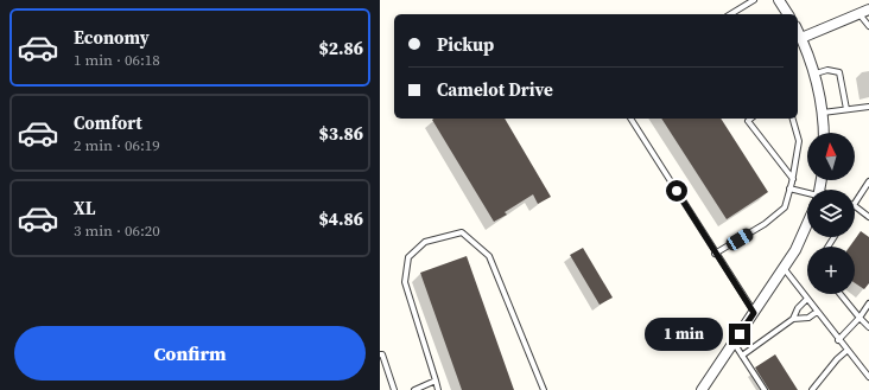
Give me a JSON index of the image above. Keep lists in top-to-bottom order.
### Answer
{
  "north": "top",
  "page": {
    "list": [
      {
        "name": "Economy",
        "note": "1 min · 06:18",
        "value": "$2.86"
      },
      {
        "name": "Comfort",
        "note": "2 min · 06:19",
        "value": "$3.86"
      },
      {
        "name": "XL",
        "note": "3 min · 06:20",
        "value": "$4.86"
      }
    ],
    "banner": ["Pickup", "Camelot Drive"],
    "map_buttons": "+",
    "buttons": "Confirm",
    "bubble": "1 min"
  }
}
